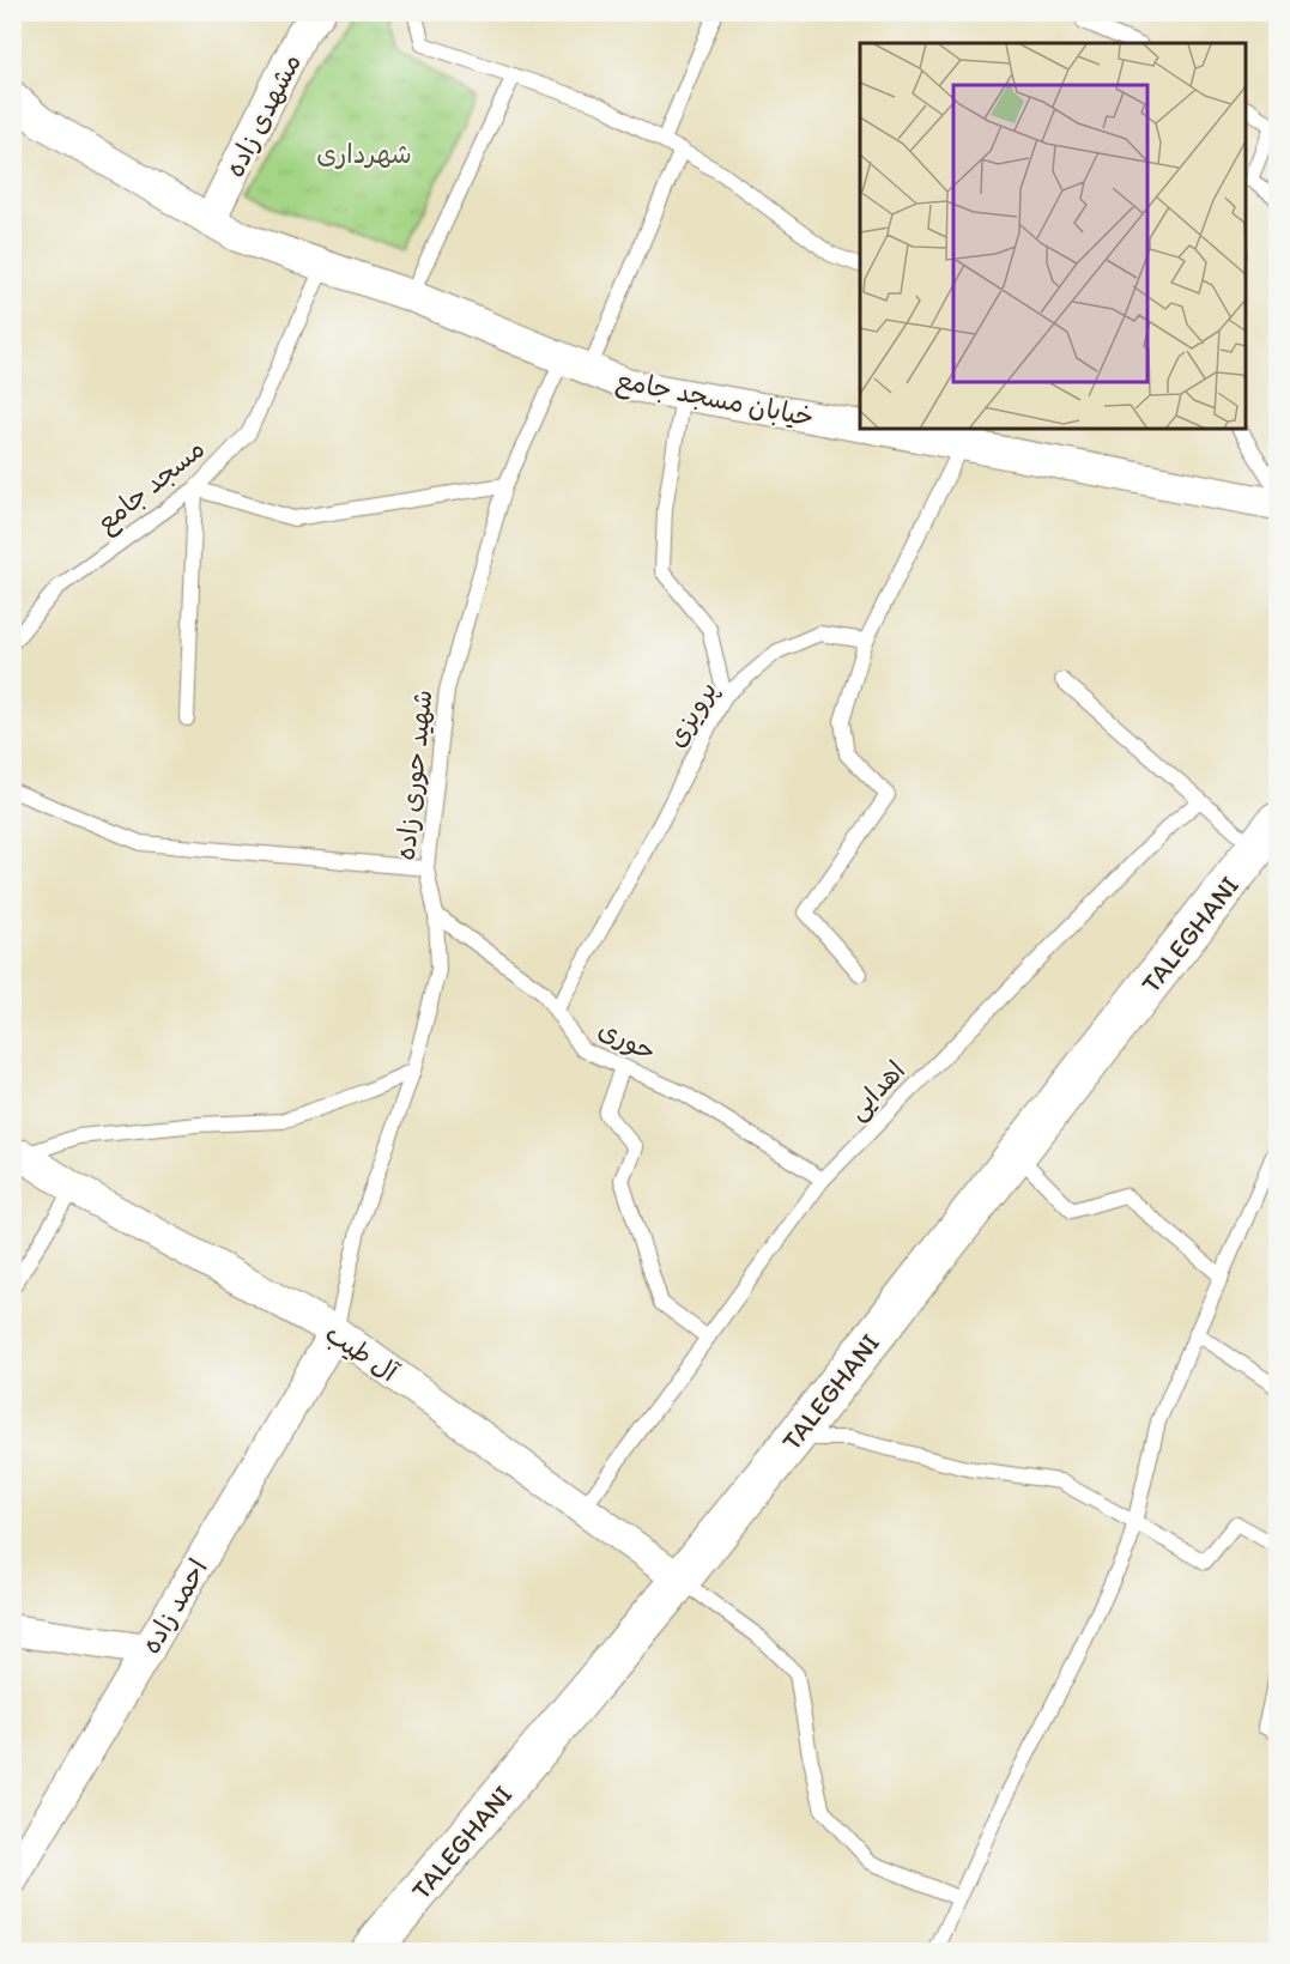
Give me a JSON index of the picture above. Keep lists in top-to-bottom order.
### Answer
{
  "streets": {
    "main road": ["TALEGHANI"],
    "street": [
      "مشهدی زاده",
      "خیابان مسجد جامع",
      "آل طیب",
      "احمد زاده"
    ],
    "lane": [
      "مسجد جامع",
      "پرویزی",
      "شهید حوری زاده",
      "حوری",
      "اهدایی"
    ]
  },
  "crossings": [
    ["مشهدی زاده", "خیابان مسجد جامع"],
    ["خیابان مسجد جامع", "مسجد جامع"],
    ["خیابان مسجد جامع", "شهید حوری زاده"],
    ["پرویزی", "حوری"],
    ["شهید حوری زاده", "حوری"],
    ["شهید حوری زاده", "آل طیب"],
    ["شهید حوری زاده", "احمد زاده"],
    ["TALEGHANI", "آل طیب"],
    ["حوری", "اهدایی"],
    ["اهدایی", "آل طیب"],
    ["آل طیب", "احمد زاده"]
  ],
  "parks": ["شهرداری"]
}
